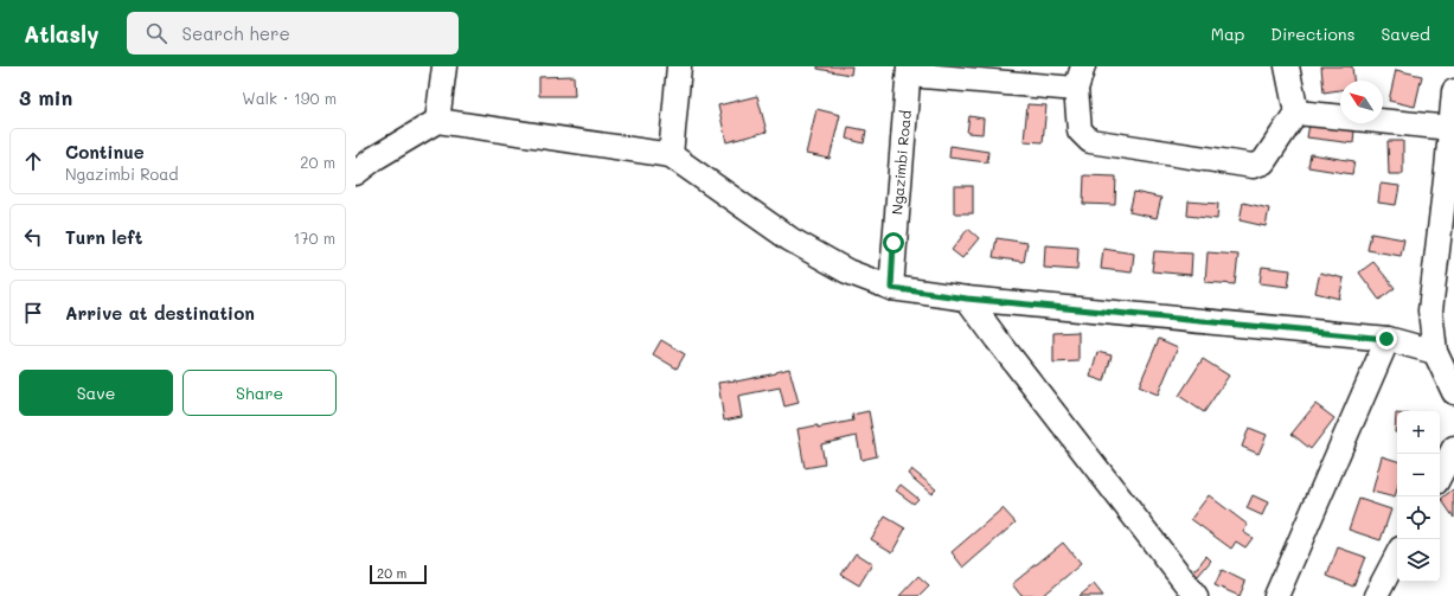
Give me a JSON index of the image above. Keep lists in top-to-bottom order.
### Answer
{
  "streets": {
    "street": ["Ngazimbi Road"]
  },
  "scale_bar": "20 m",
  "north": "top left",
  "page": {
    "header": "Atlasly",
    "search": "Search here",
    "nav": ["Map", "Directions", "Saved"],
    "heading": ["3 min", "Walk · 190 m"],
    "list": [
      ["Continue", "Ngazimbi Road", "20 m"],
      ["Turn left", "170 m"],
      "Arrive at destination"
    ],
    "buttons": ["Save", "Share"],
    "map_buttons": ["+", "−"],
    "scale": "20 m"
  }
}
